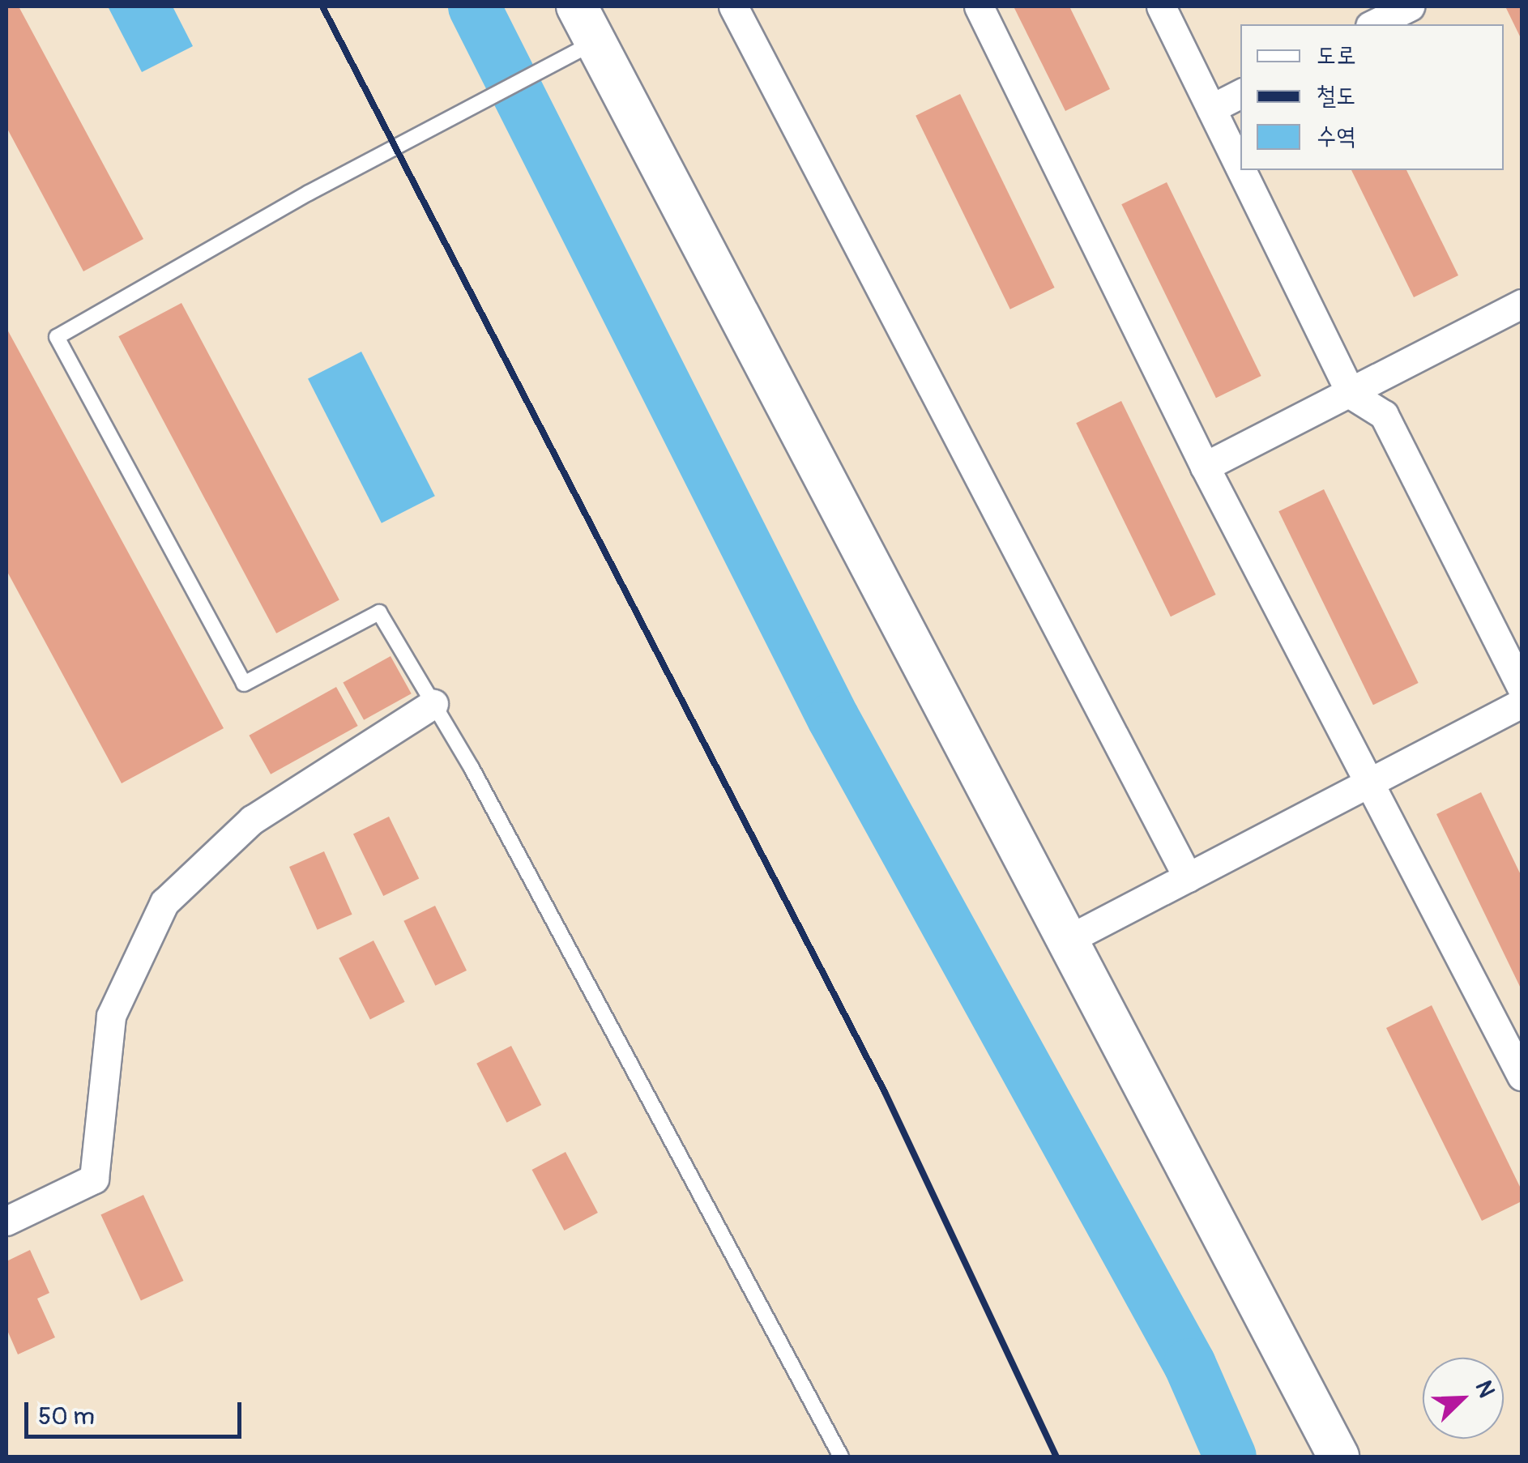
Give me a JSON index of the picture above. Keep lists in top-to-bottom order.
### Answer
{
  "legend": ["도로", "철도", "수역"],
  "scale_bar": "50 m",
  "north": "top right"
}
